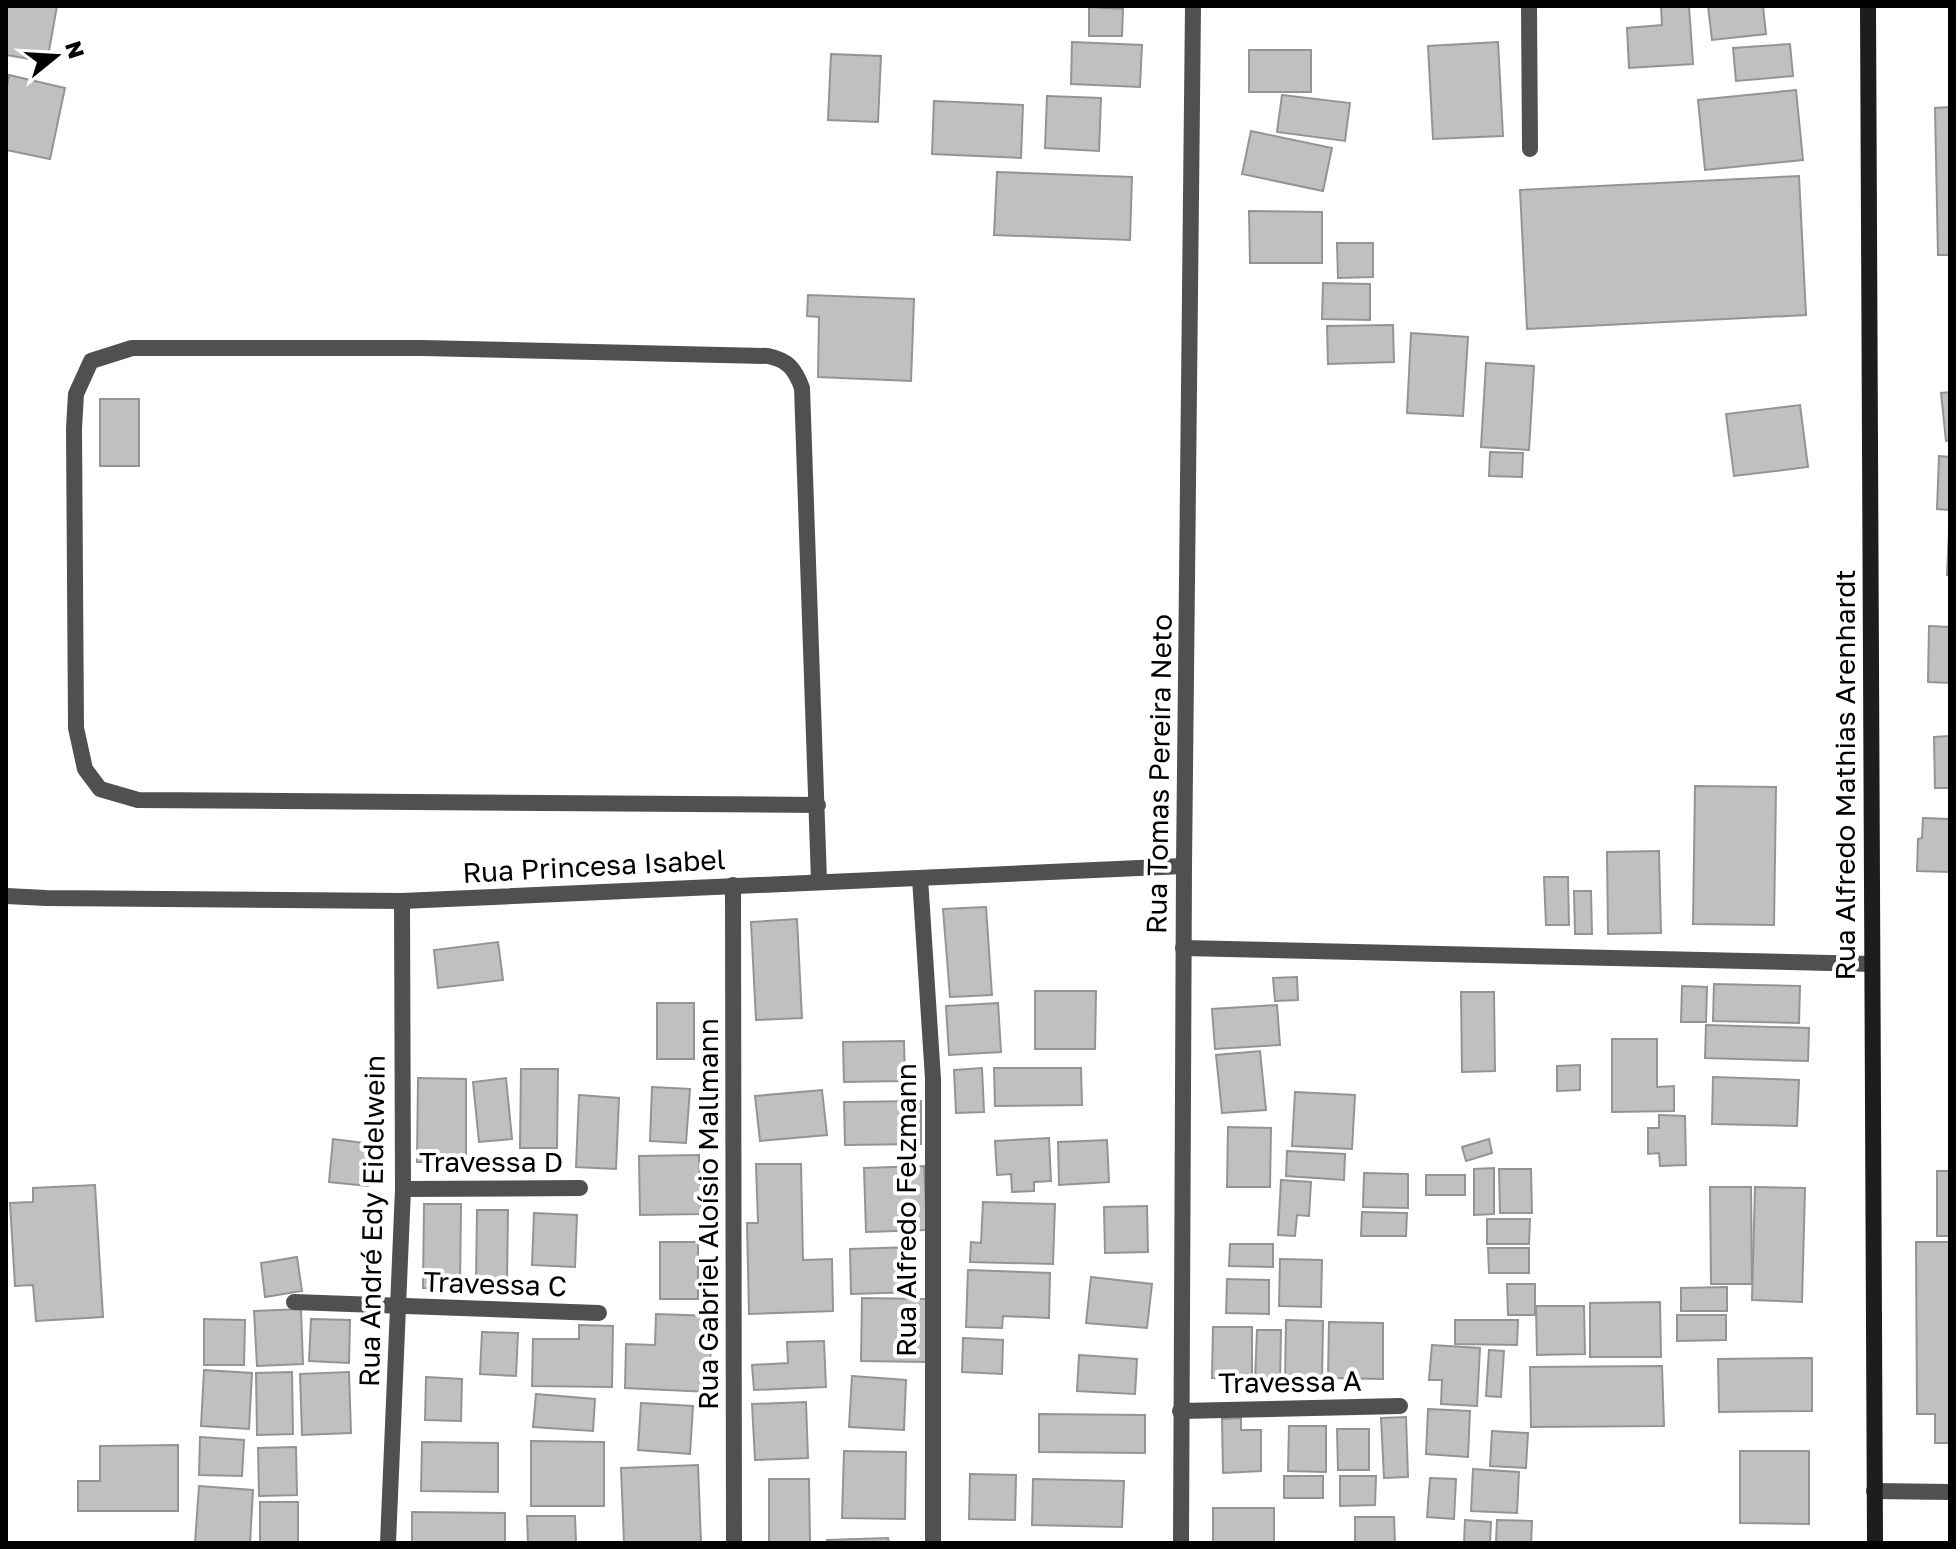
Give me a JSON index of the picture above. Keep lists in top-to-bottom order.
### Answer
{
  "streets": {
    "main road": ["Rua Alfredo Mathias Arenhardt"],
    "street": [
      "Rua Tomas Pereira Neto",
      "Rua Princesa Isabel",
      "Travessa D",
      "Rua Alfredo Felzmann",
      "Rua Gabriel Aloísio Mallmann",
      "Rua André Edy Eidelwein",
      "Travessa C",
      "Travessa A"
    ]
  },
  "crossings": [
    ["Rua Tomas Pereira Neto", "Rua Princesa Isabel"],
    ["Rua Tomas Pereira Neto", "Travessa A"],
    ["Rua Princesa Isabel", "Rua Alfredo Felzmann"],
    ["Rua Princesa Isabel", "Rua Gabriel Aloísio Mallmann"],
    ["Rua Princesa Isabel", "Rua André Edy Eidelwein"],
    ["Travessa D", "Rua André Edy Eidelwein"],
    ["Rua André Edy Eidelwein", "Travessa C"]
  ],
  "north": "right"
}
